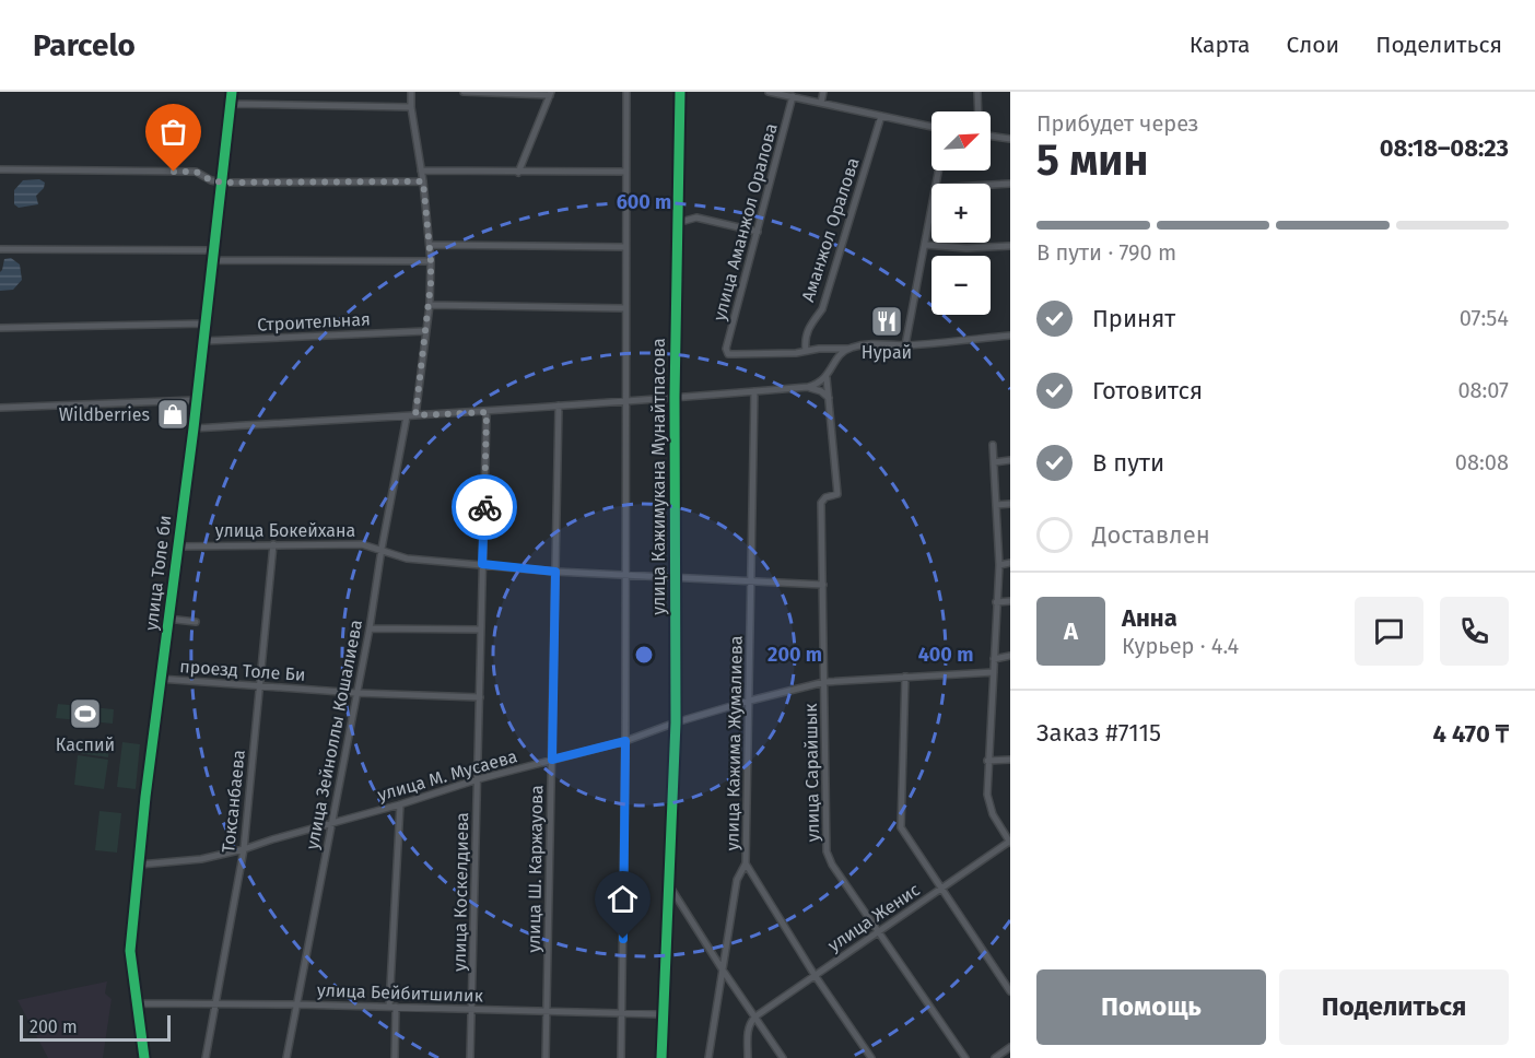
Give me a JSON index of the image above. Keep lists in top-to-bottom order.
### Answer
{
  "streets": {
    "street": [
      "улица Аманжол Оралова",
      "Аманжол Оралова",
      "Строительная",
      "улица Кажимукана Мунайтпасова",
      "улица Бокейхана",
      "улица Толе би",
      "проезд Толе Би",
      "улица Зейноллы Кошалиева",
      "улица Кажима Жумалиева",
      "улица Сарайшык",
      "улица М. Мусаева",
      "Токсанбаева",
      "улица Ш. Каржауова",
      "улица Коскелдиева",
      "улица Женис",
      "улица Бейбитшилик"
    ]
  },
  "crossings": [
    ["улица Аманжол Оралова", "Аманжол Оралова"],
    ["Строительная", "улица Толе би"],
    ["улица Кажимукана Мунайтпасова", "улица Бокейхана"],
    ["улица Кажимукана Мунайтпасова", "улица М. Мусаева"],
    ["улица Кажимукана Мунайтпасова", "улица Бейбитшилик"],
    ["улица Бокейхана", "улица Толе би"],
    ["улица Бокейхана", "улица Зейноллы Кошалиева"],
    ["улица Бокейхана", "улица Кажима Жумалиева"],
    ["улица Бокейхана", "улица Сарайшык"],
    ["улица Бокейхана", "Токсанбаева"],
    ["улица Бокейхана", "улица Ш. Каржауова"],
    ["улица Бокейхана", "улица Коскелдиева"],
    ["улица Толе би", "проезд Толе Би"],
    ["улица Толе би", "улица М. Мусаева"],
    ["улица Толе би", "улица Бейбитшилик"],
    ["проезд Толе Би", "улица Зейноллы Кошалиева"],
    ["проезд Толе Би", "Токсанбаева"],
    ["проезд Толе Би", "улица Коскелдиева"],
    ["улица Зейноллы Кошалиева", "улица М. Мусаева"],
    ["улица Зейноллы Кошалиева", "улица Бейбитшилик"],
    ["улица Кажима Жумалиева", "улица М. Мусаева"],
    ["улица Кажима Жумалиева", "улица Женис"],
    ["улица Сарайшык", "улица М. Мусаева"],
    ["улица Сарайшык", "улица Женис"],
    ["улица М. Мусаева", "Токсанбаева"],
    ["улица М. Мусаева", "улица Ш. Каржауова"],
    ["улица М. Мусаева", "улица Коскелдиева"],
    ["Токсанбаева", "улица Бейбитшилик"],
    ["улица Ш. Каржауова", "улица Бейбитшилик"],
    ["улица Коскелдиева", "улица Бейбитшилик"]
  ],
  "places": {
    "restaurant": ["Нурай"],
    "shop": ["Wildberries"],
    "sports": ["Каспий"]
  },
  "scale_bar": "200 m",
  "north": "top right",
  "page": {
    "header": "Parcelo",
    "nav": ["Карта", "Слои", "Поделиться"],
    "heading": ["5 мин", "Прибудет через", "08:18–08:23"],
    "panel": [
      "Анна",
      "Курьер · 4.4",
      "Заказ #7115",
      "4 470 ₸"
    ],
    "map_buttons": ["+", "−"],
    "bar": "В пути · 790 m",
    "list": [
      ["Принят", "07:54"],
      ["Готовится", "08:07"],
      ["В пути", "08:08"],
      "Доставлен"
    ],
    "round": "А",
    "buttons": ["Помощь", "Поделиться"],
    "scale": "200 m"
  },
  "rings": ["600 m", "200 m", "400 m"]
}
